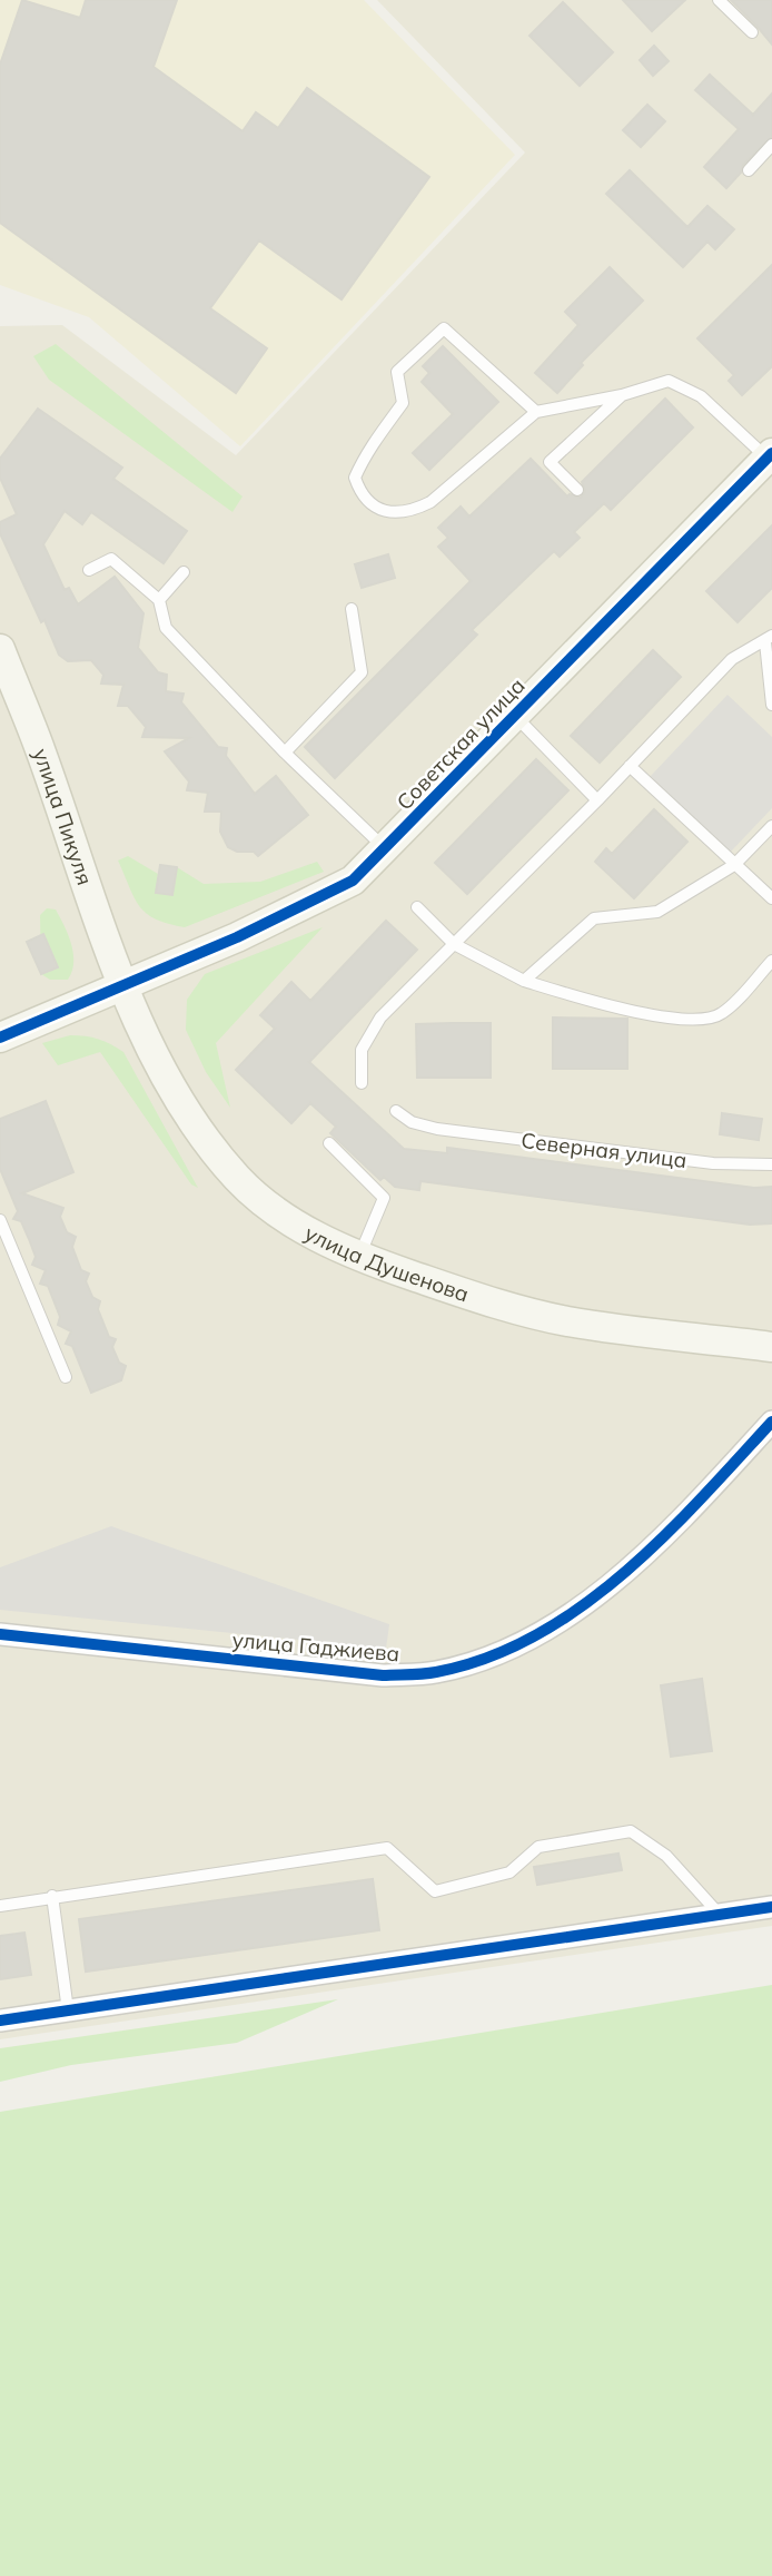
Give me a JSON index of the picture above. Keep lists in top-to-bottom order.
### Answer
{
  "streets": {
    "main road": ["Советская улица", "улица Пикуля", "улица Душенова"],
    "street": ["улица Гаджиева"],
    "lane": ["Северная улица"]
  },
  "crossings": [
    ["Советская улица", "улица Пикуля"],
    ["Советская улица", "улица Душенова"],
    ["улица Пикуля", "улица Душенова"]
  ]
}
